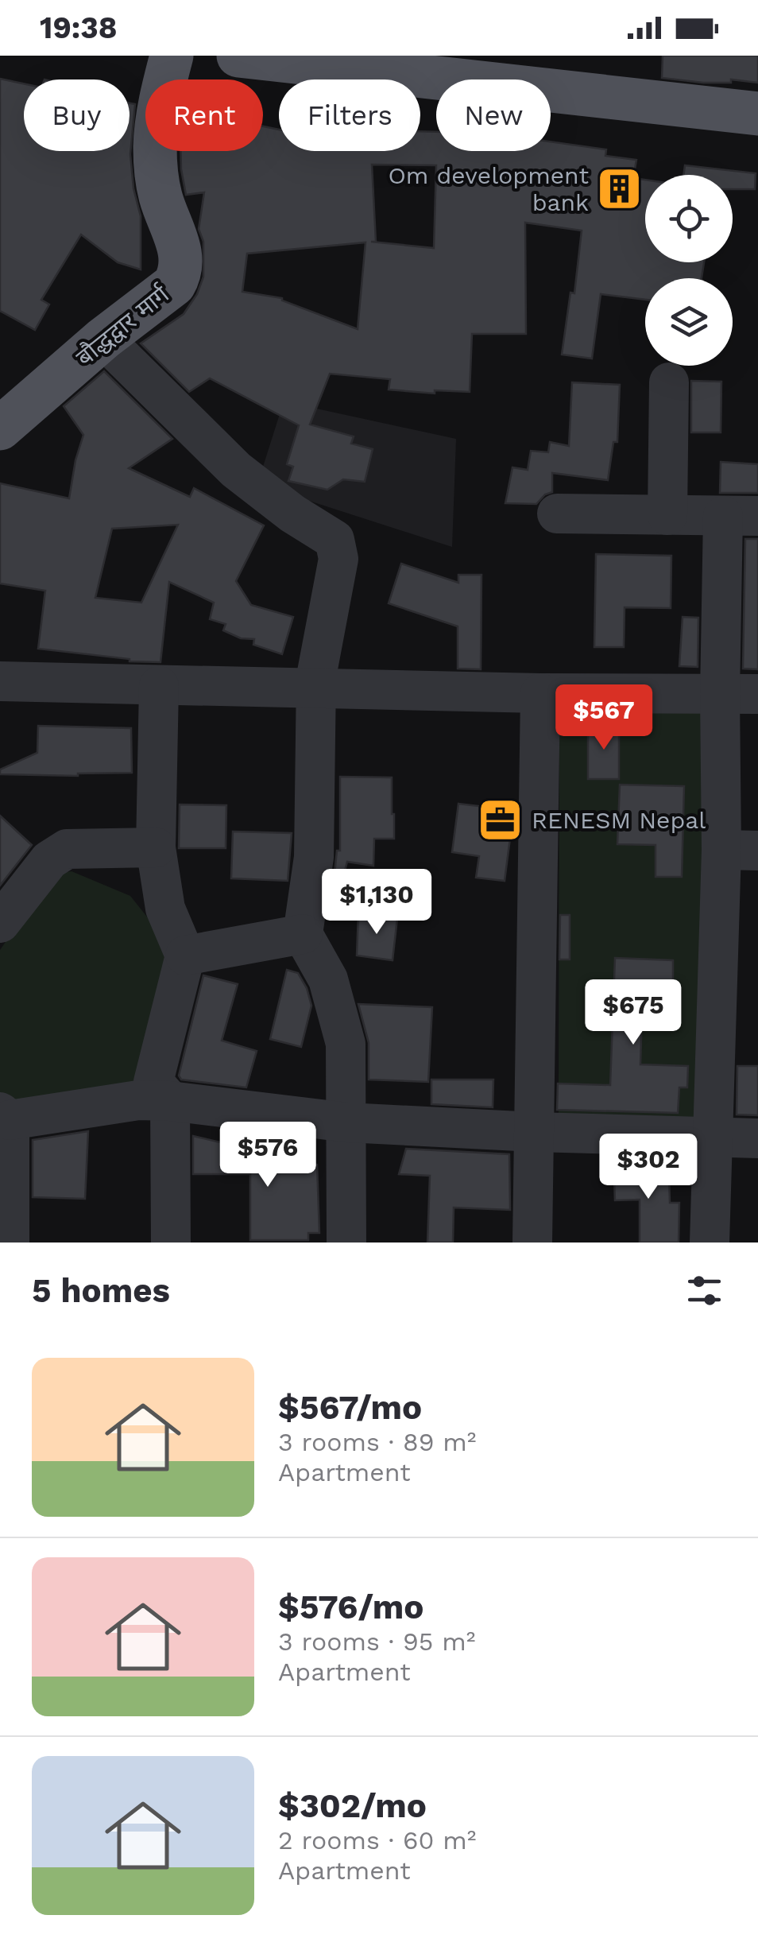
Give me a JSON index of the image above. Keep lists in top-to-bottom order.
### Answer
{
  "streets": {
    "main road": ["बौद्धद्वार मार्ग"]
  },
  "places": {
    "building": ["Om development bank"],
    "office": ["RENESM Nepal"]
  },
  "page": {
    "status": "19:38",
    "chip": [
      "Buy",
      "Rent",
      "Filters",
      "New"
    ],
    "price": [
      "$567",
      "$1,130",
      "$675",
      "$576",
      "$302"
    ],
    "heading": "5 homes",
    "list": [
      {
        "name": "$567/mo",
        "note": "3 rooms · 89 m² · Apartment"
      },
      {
        "name": "$576/mo",
        "note": "3 rooms · 95 m² · Apartment"
      },
      {
        "name": "$302/mo",
        "note": "2 rooms · 60 m² · Apartment"
      }
    ]
  }
}
